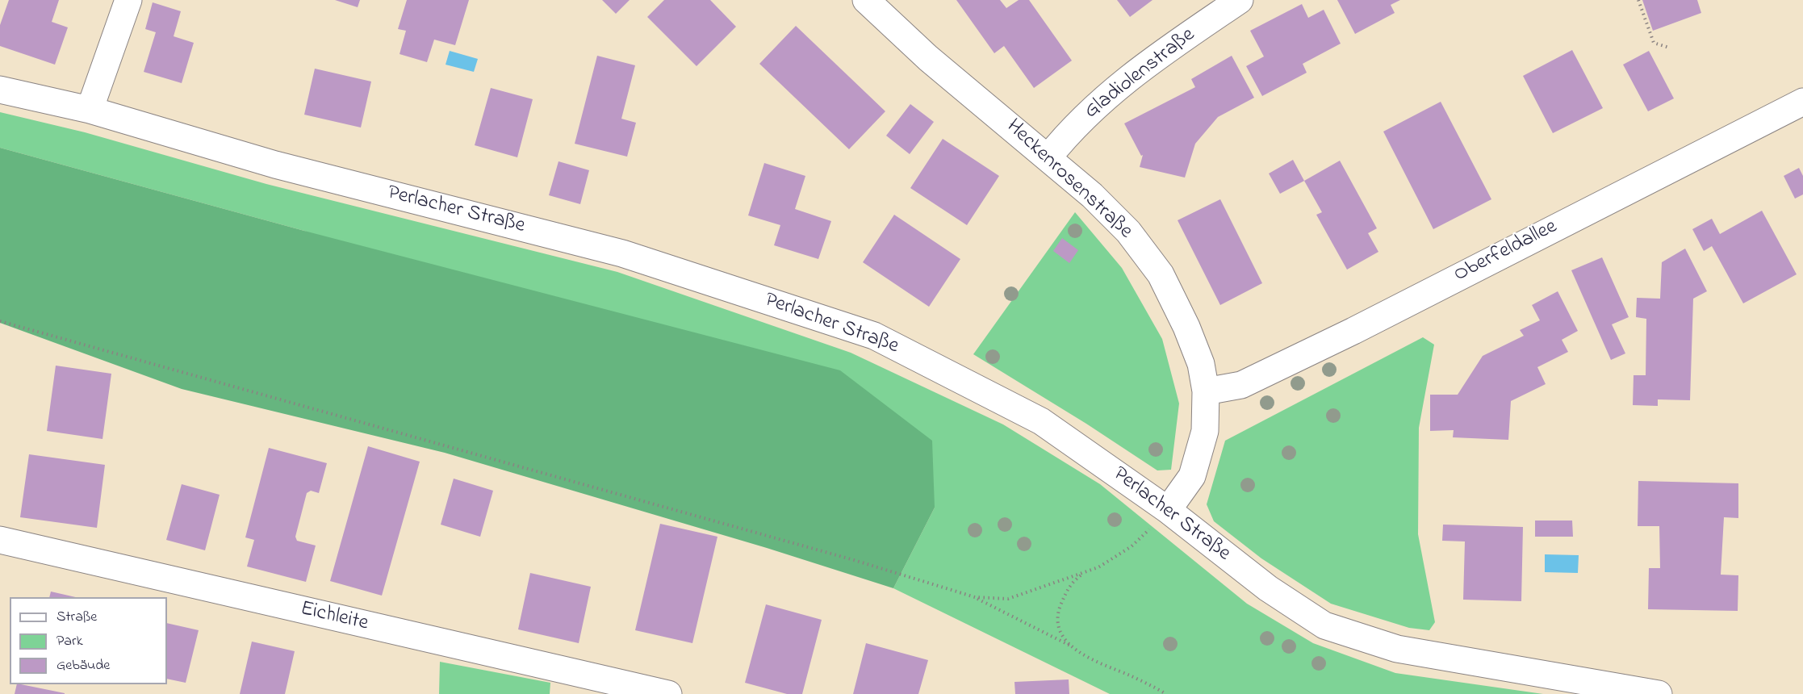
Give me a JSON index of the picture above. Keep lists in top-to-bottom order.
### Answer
{
  "streets": {
    "street": [
      "Gladiolenstraße",
      "Heckenrosenstraße",
      "Perlacher Straße",
      "Oberfeldallee",
      "Eichleite"
    ]
  },
  "crossings": [
    ["Gladiolenstraße", "Heckenrosenstraße"],
    ["Heckenrosenstraße", "Perlacher Straße"],
    ["Heckenrosenstraße", "Oberfeldallee"]
  ],
  "legend": ["Straße", "Park", "Gebäude"]
}
